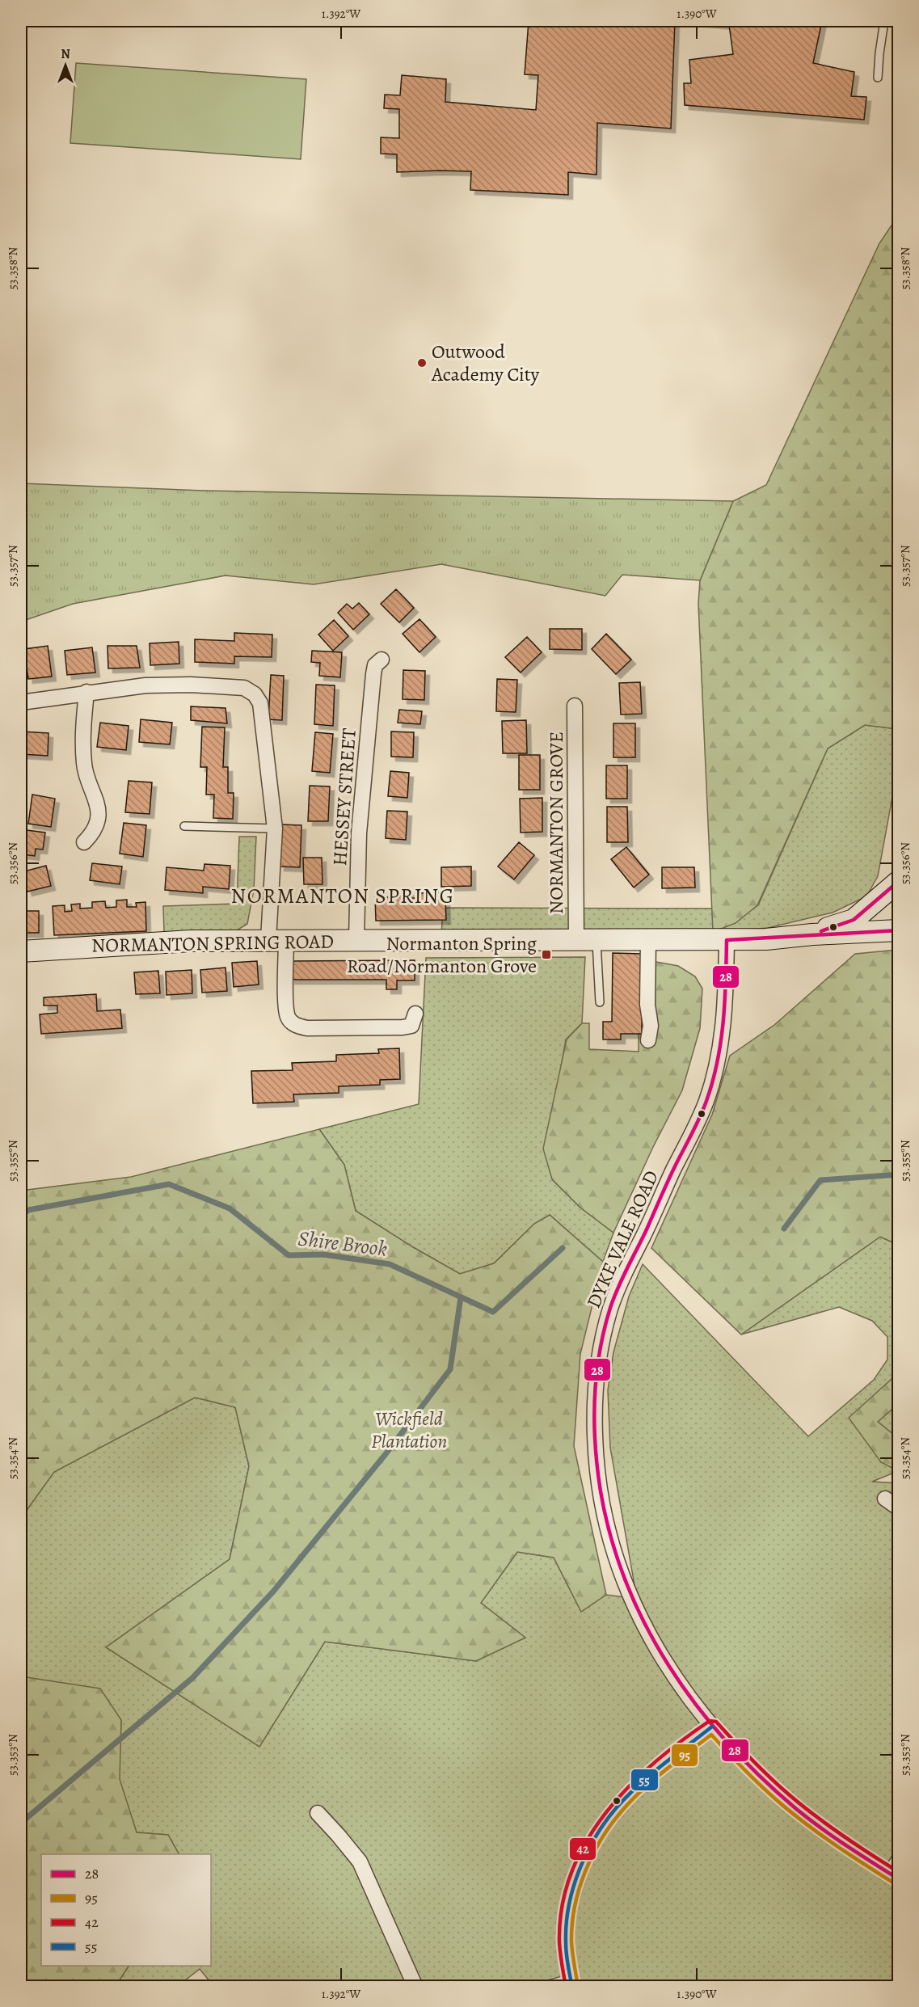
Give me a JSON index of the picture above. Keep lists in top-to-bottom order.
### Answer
{
  "streets": {
    "main road": ["NORMANTON SPRING ROAD"],
    "street": ["HESSEY STREET", "NORMANTON GROVE", "DYKE VALE ROAD"]
  },
  "crossings": [
    ["HESSEY STREET", "NORMANTON SPRING ROAD"],
    ["NORMANTON GROVE", "NORMANTON SPRING ROAD"],
    ["NORMANTON SPRING ROAD", "DYKE VALE ROAD"]
  ],
  "districts": ["NORMANTON SPRING"],
  "water": ["Shire Brook"],
  "parks": ["Wickfield Plantation"],
  "places": {
    "other": ["Outwood Academy City"],
    "transit": ["Normanton Spring Road/Normanton Grove"]
  },
  "lines": [
    "transit line 28",
    "transit line 42",
    "transit line 55",
    "transit line 95"
  ],
  "legend": [
    "28",
    "95",
    "42",
    "55"
  ],
  "north": "top",
  "coordinates": [
    "1.392°W",
    "1.390°W",
    "53.358°N",
    "53.357°N",
    "53.356°N",
    "53.355°N",
    "53.354°N",
    "53.353°N"
  ]
}
